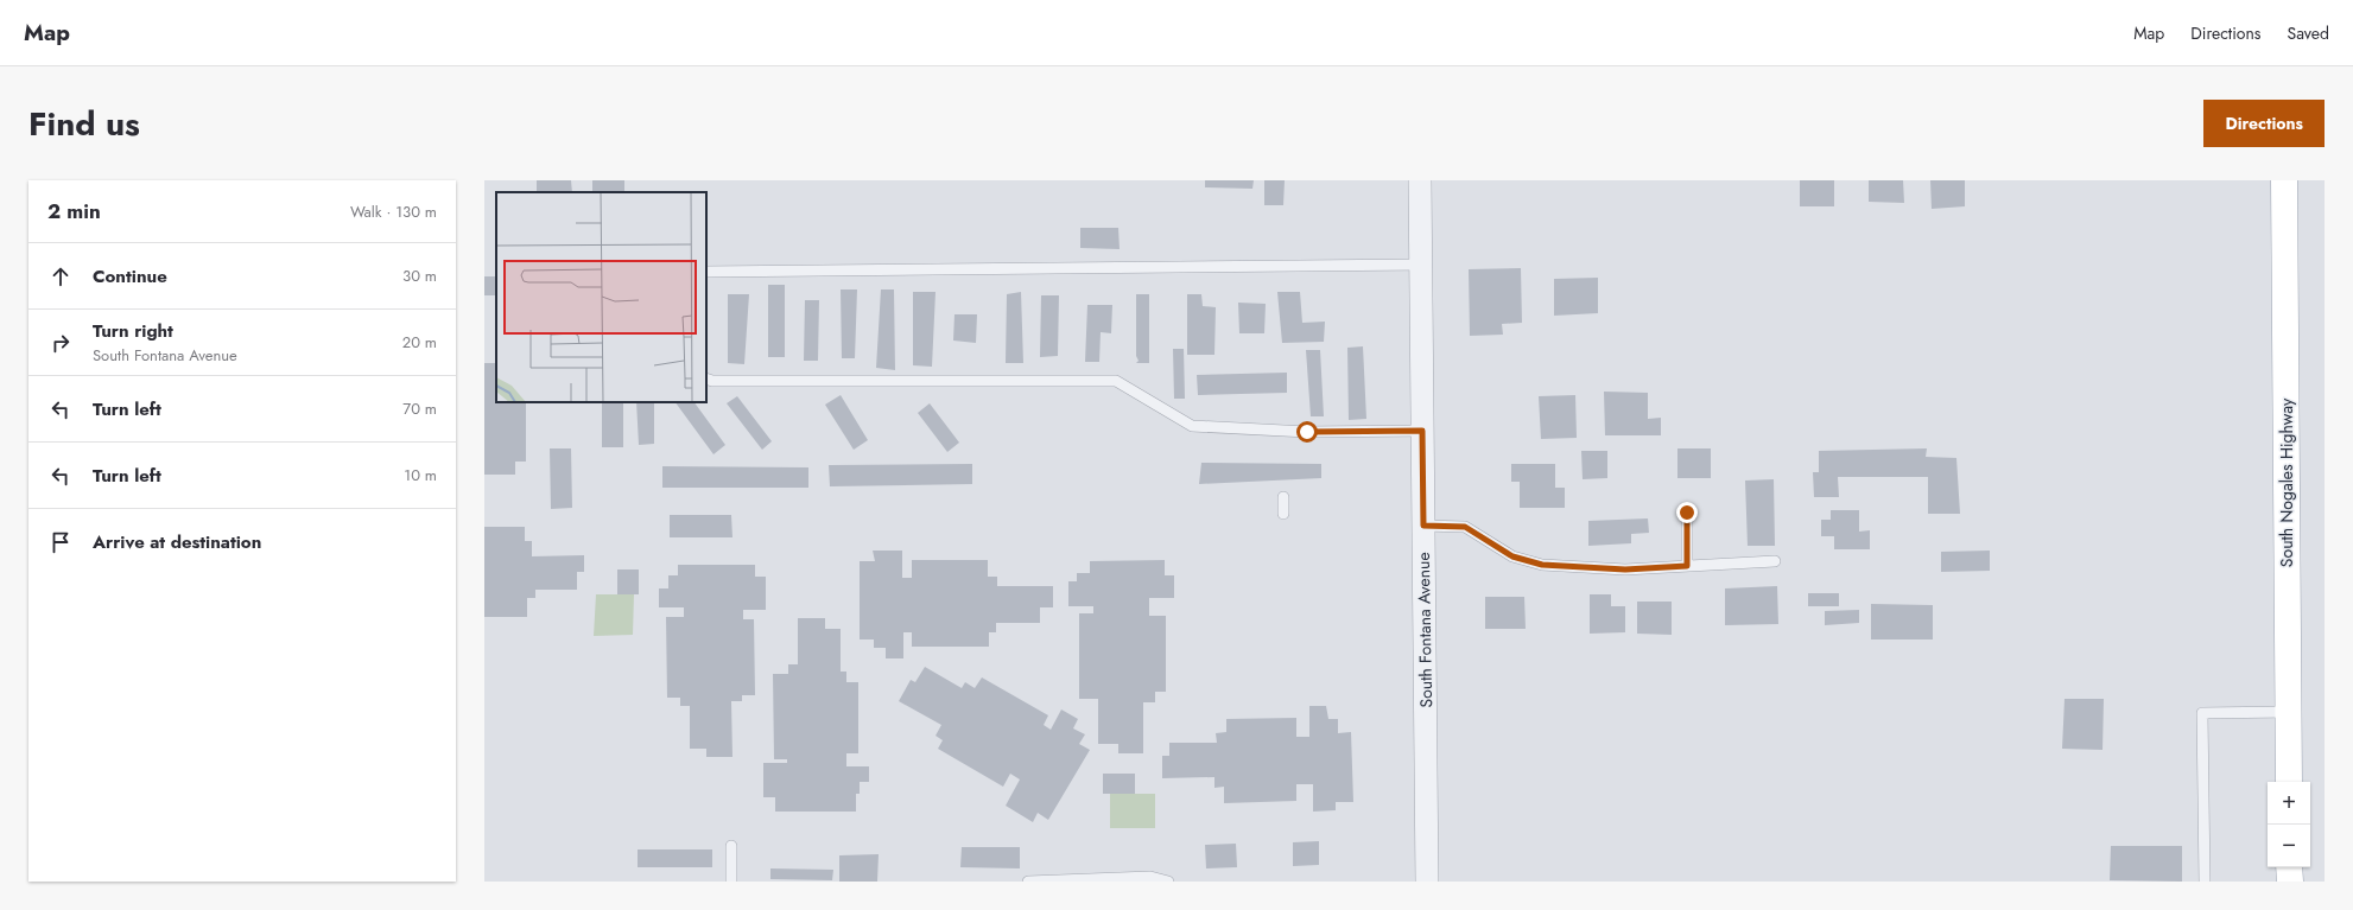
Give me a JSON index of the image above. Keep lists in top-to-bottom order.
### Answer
{
  "streets": {
    "main road": ["South Nogales Highway"],
    "street": ["South Fontana Avenue"]
  },
  "page": {
    "header": "Map",
    "nav": ["Map", "Directions", "Saved"],
    "title": "Find us",
    "buttons": "Directions",
    "heading": ["2 min", "Walk · 130 m"],
    "list": [
      ["Continue", "30 m"],
      ["Turn right", "South Fontana Avenue", "20 m"],
      ["Turn left", "70 m"],
      ["Turn left", "10 m"],
      "Arrive at destination"
    ],
    "map_buttons": ["+", "−"]
  }
}
